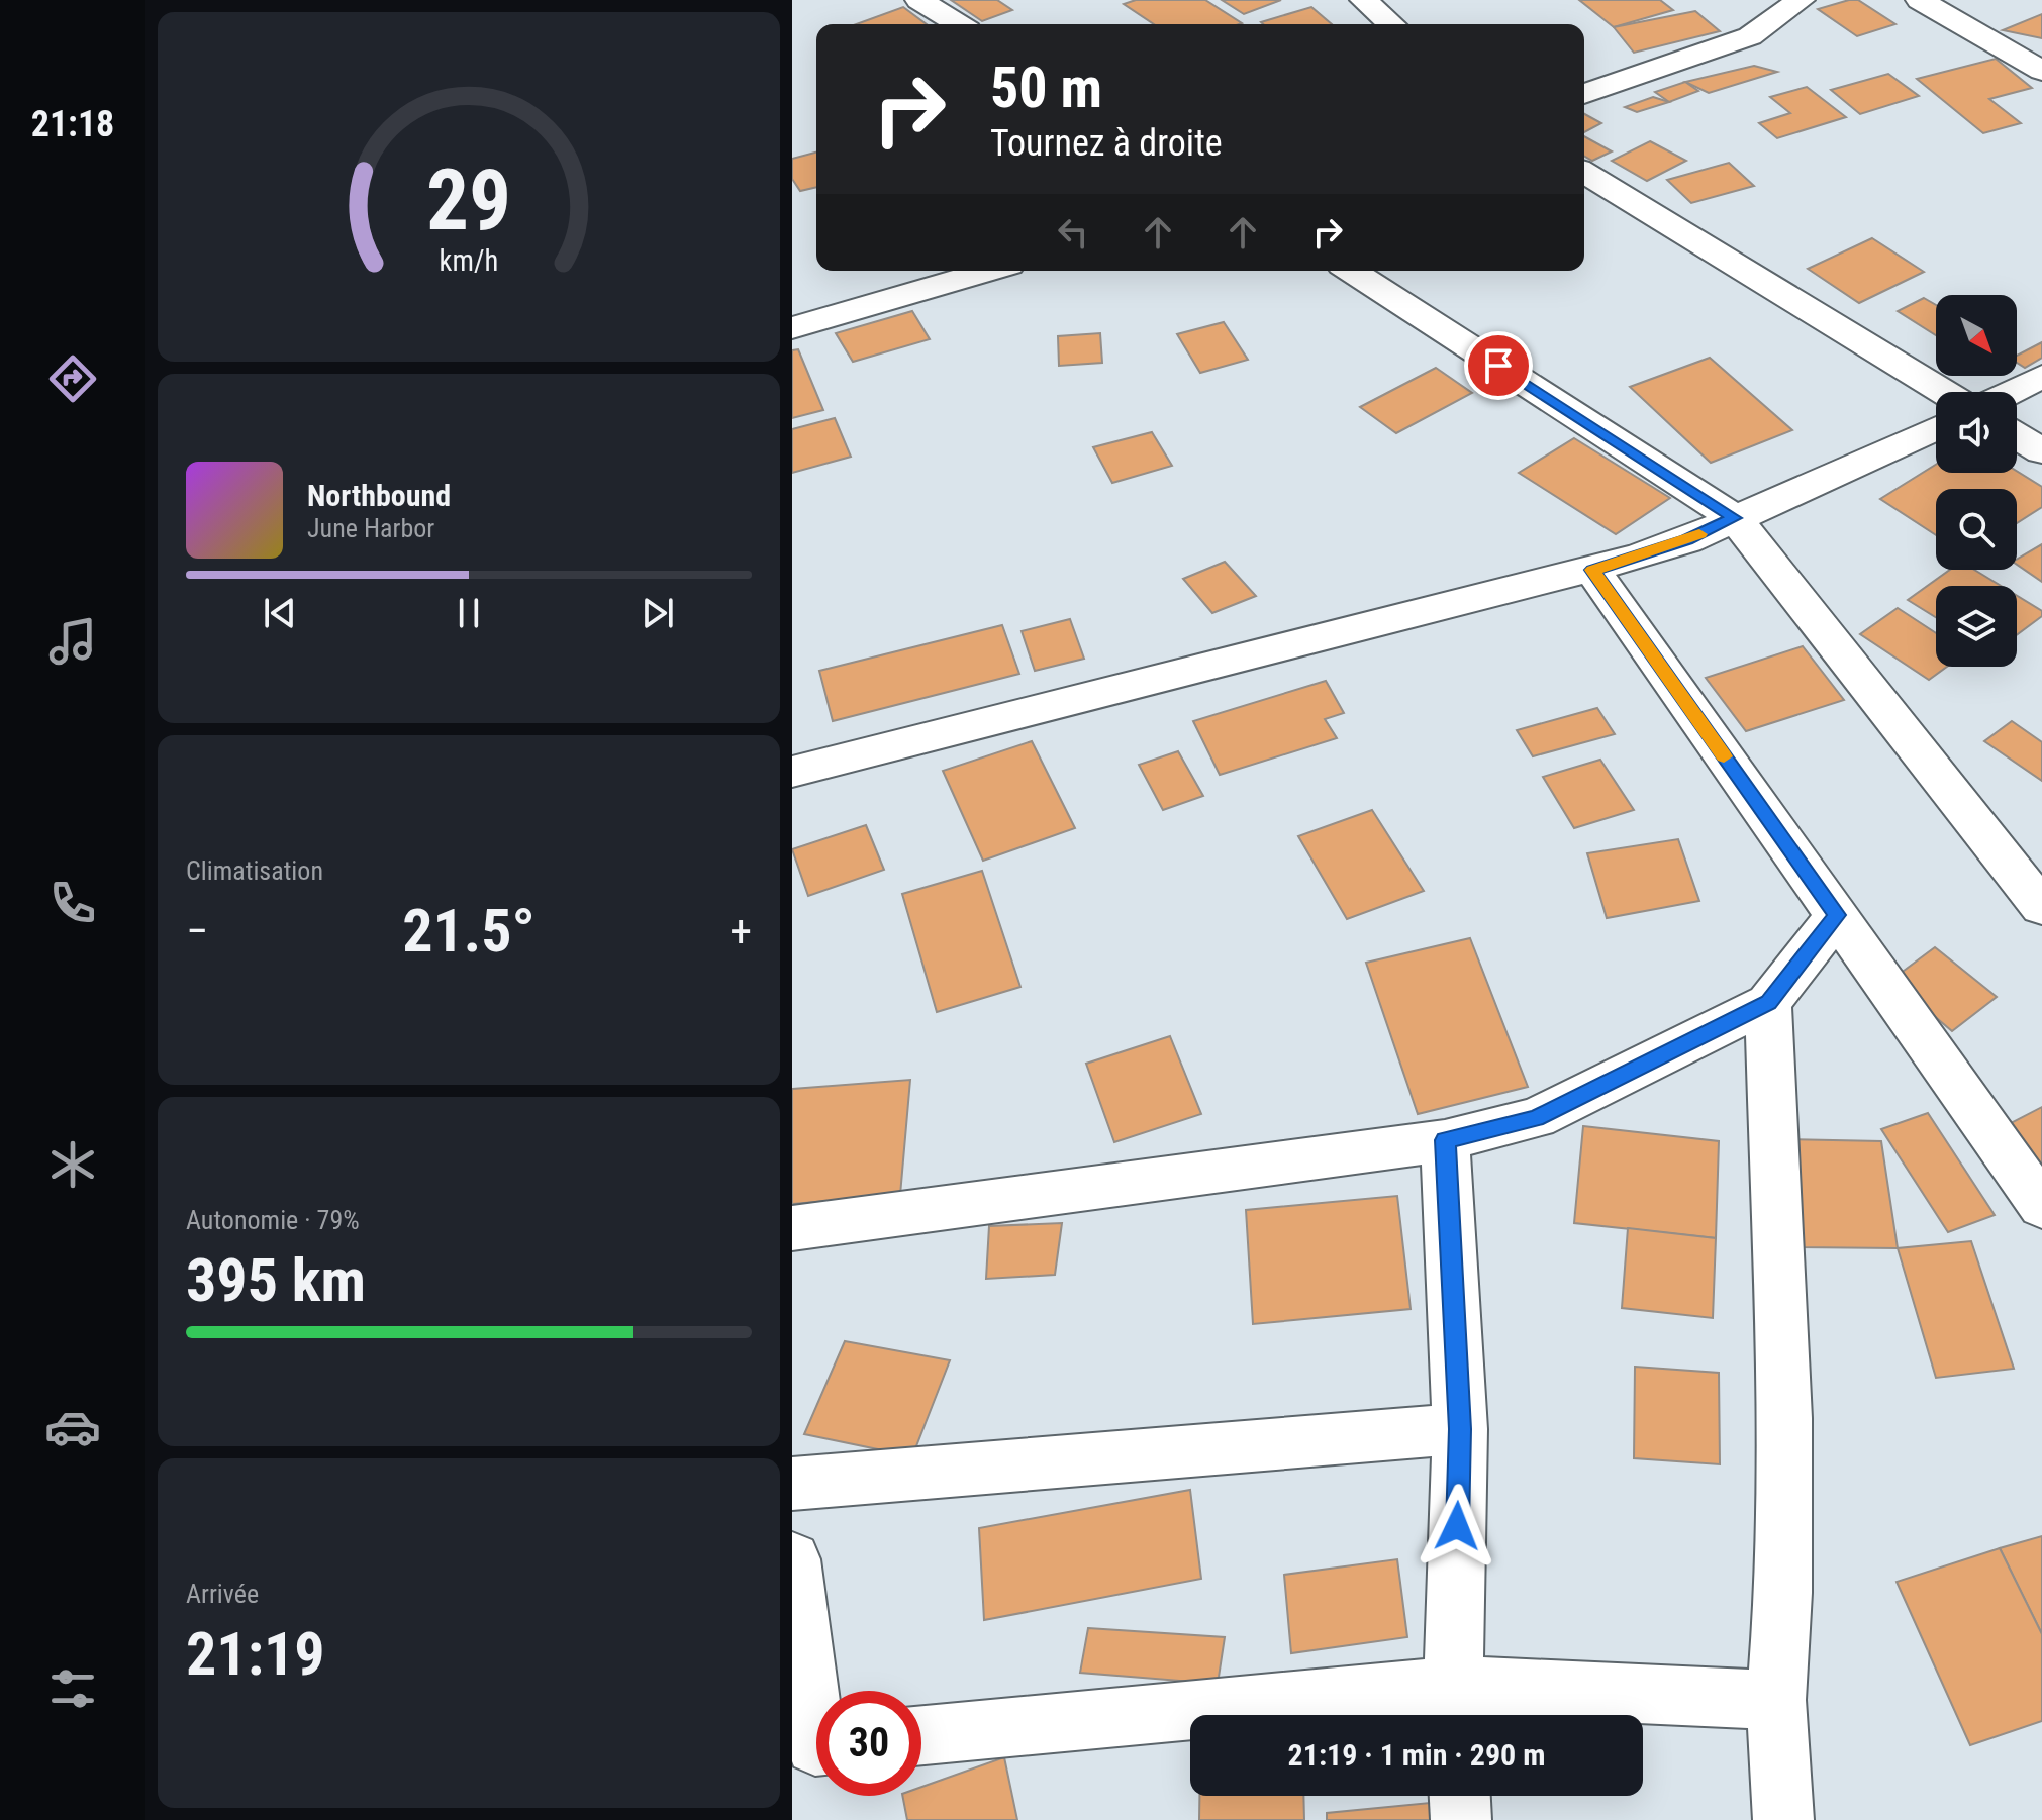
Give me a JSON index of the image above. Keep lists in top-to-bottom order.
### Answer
{
  "north": "bottom right",
  "page": {
    "tabs": "21:18",
    "turn": ["50 m", "Tournez à droite"],
    "song": ["Northbound", "June Harbor"],
    "tile": [
      "Climatisation",
      ["Autonomie · 79%", "395 km"],
      ["Arrivée", "21:19"]
    ],
    "heat": ["−", "21.5°", "+"],
    "limit": "30",
    "trip": "21:19 · 1 min · 290 m",
    "gauge": ["29", "km/h"]
  }
}
